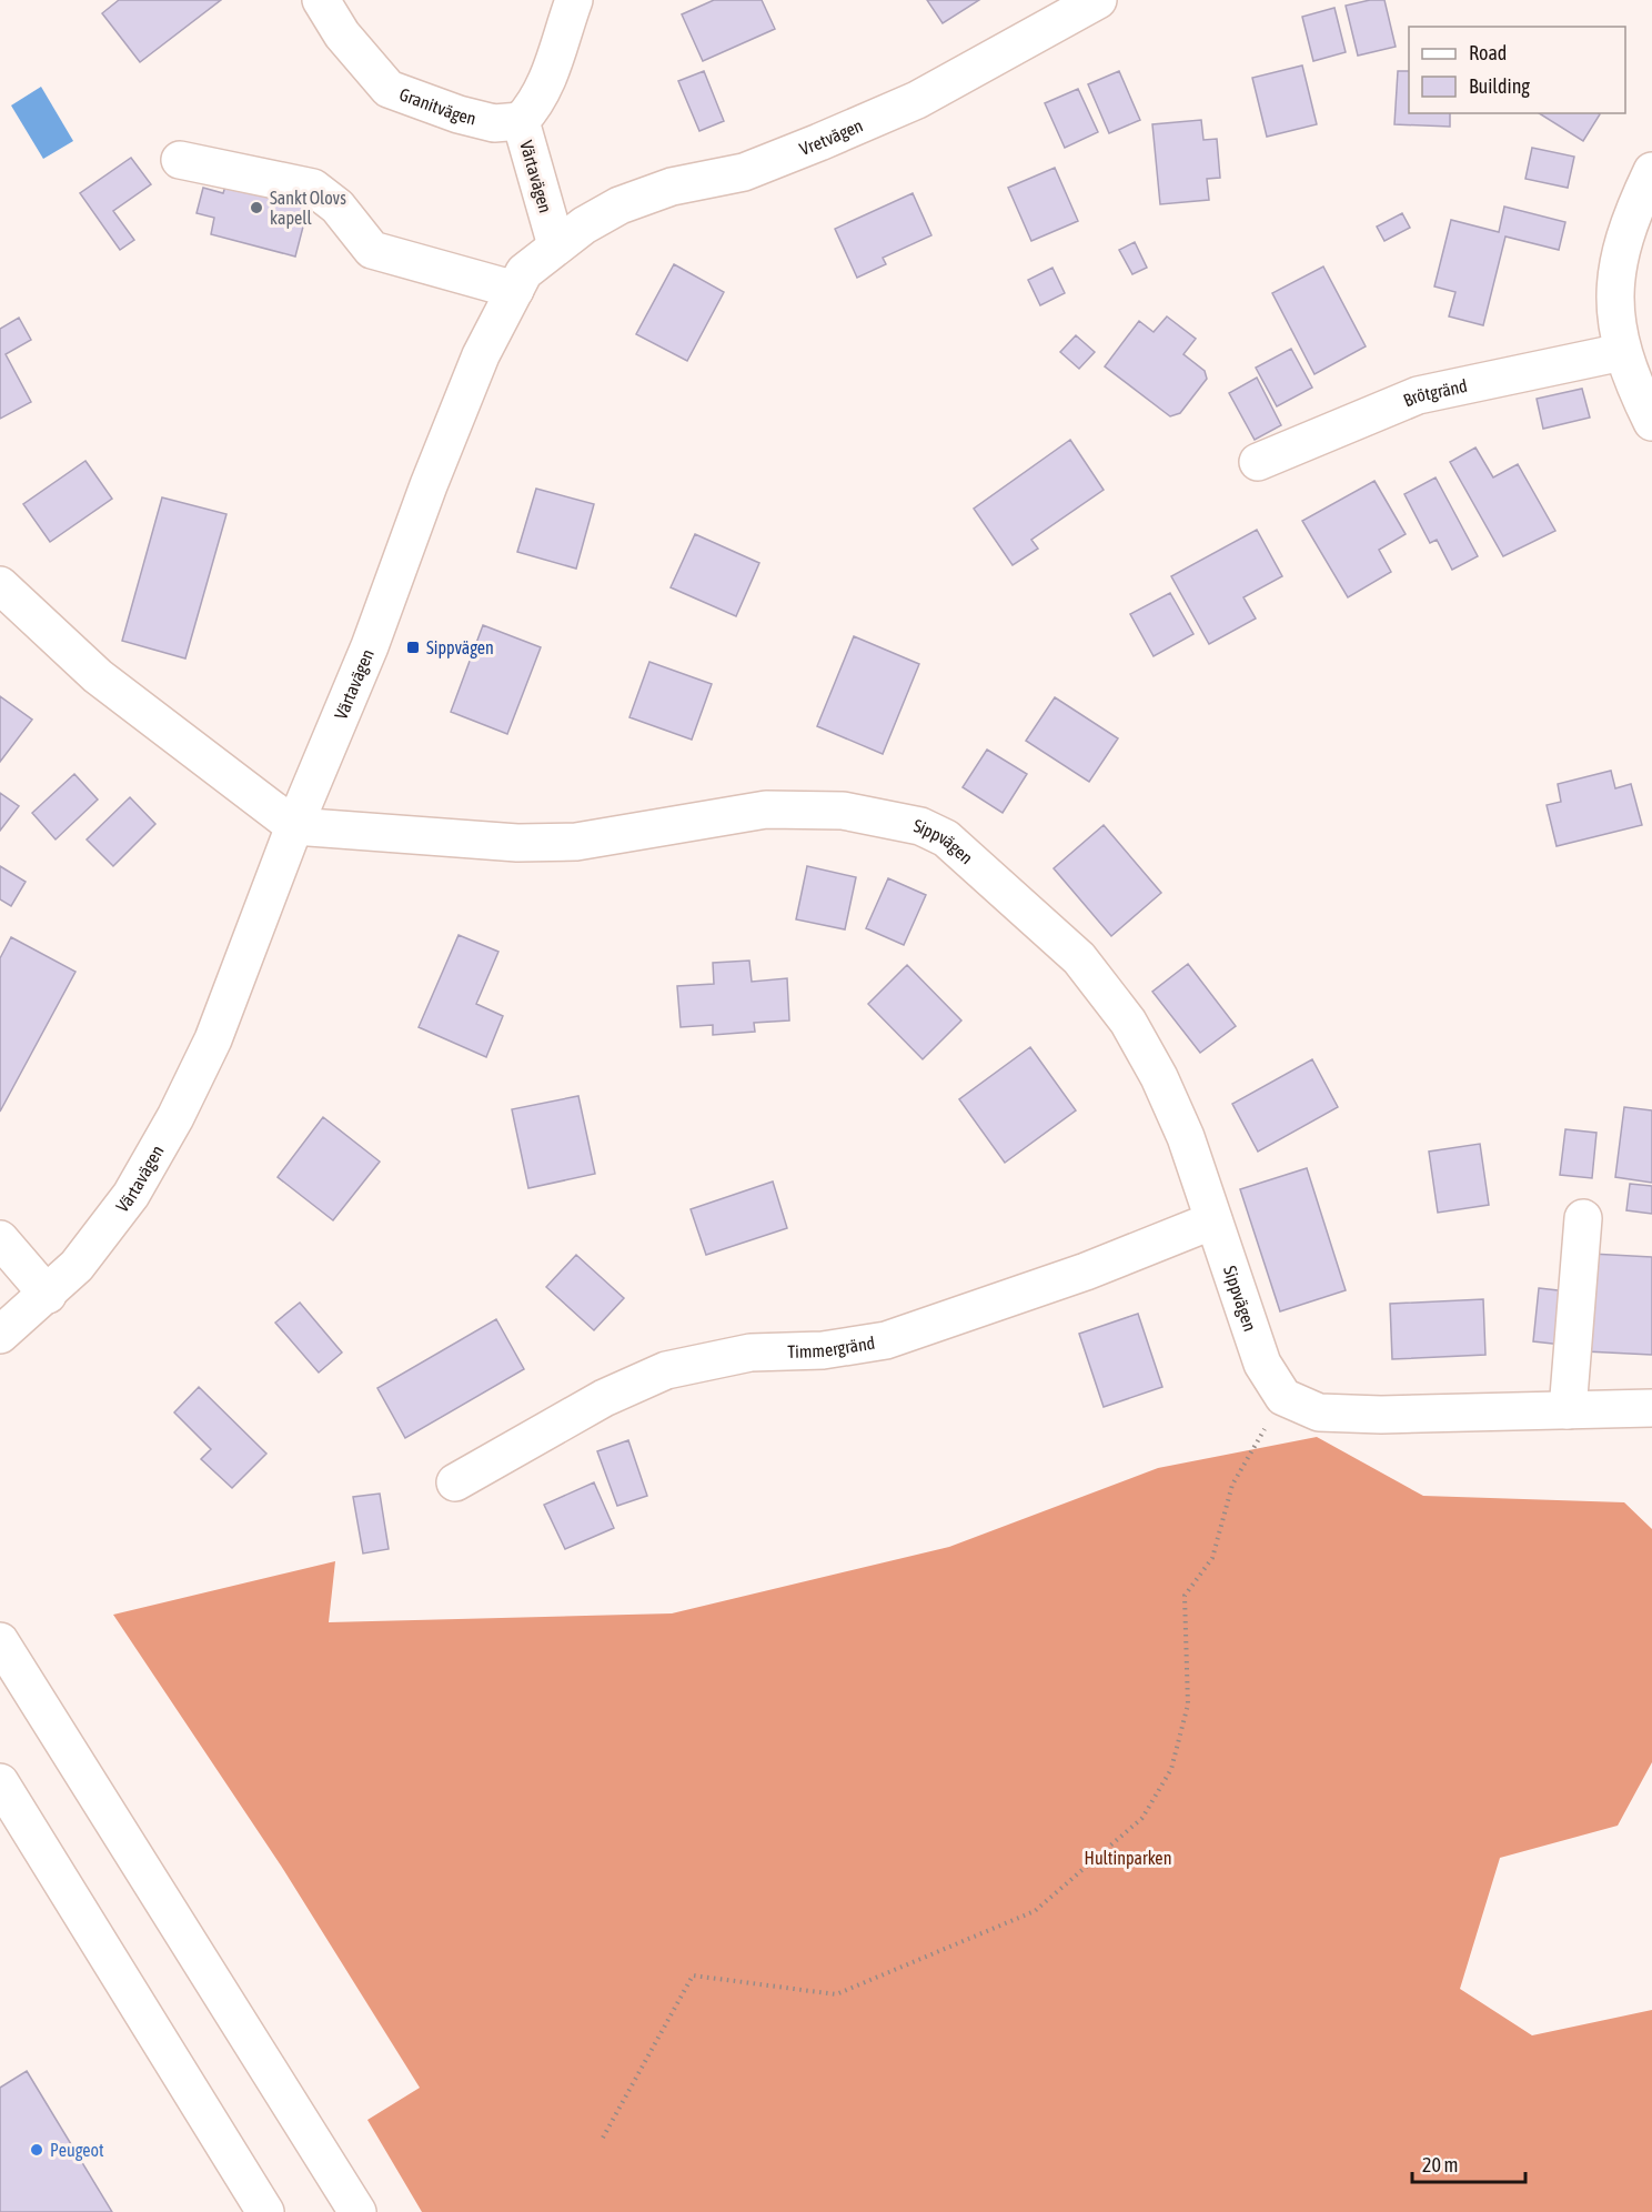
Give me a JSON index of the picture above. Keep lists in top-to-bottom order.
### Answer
{
  "streets": {
    "main road": [
      "Granitvägen",
      "Vretvägen",
      "Värtavägen",
      "Brötgränd",
      "Sippvägen",
      "Timmergränd"
    ]
  },
  "crossings": [
    ["Granitvägen", "Värtavägen"],
    ["Vretvägen", "Värtavägen"],
    ["Värtavägen", "Sippvägen"],
    ["Sippvägen", "Timmergränd"]
  ],
  "parks": ["Hultinparken"],
  "places": {
    "other": ["Sankt Olovs kapell", "Peugeot"],
    "transit": ["Sippvägen"]
  },
  "legend": ["Road", "Building"],
  "scale_bar": "20 m"
}
